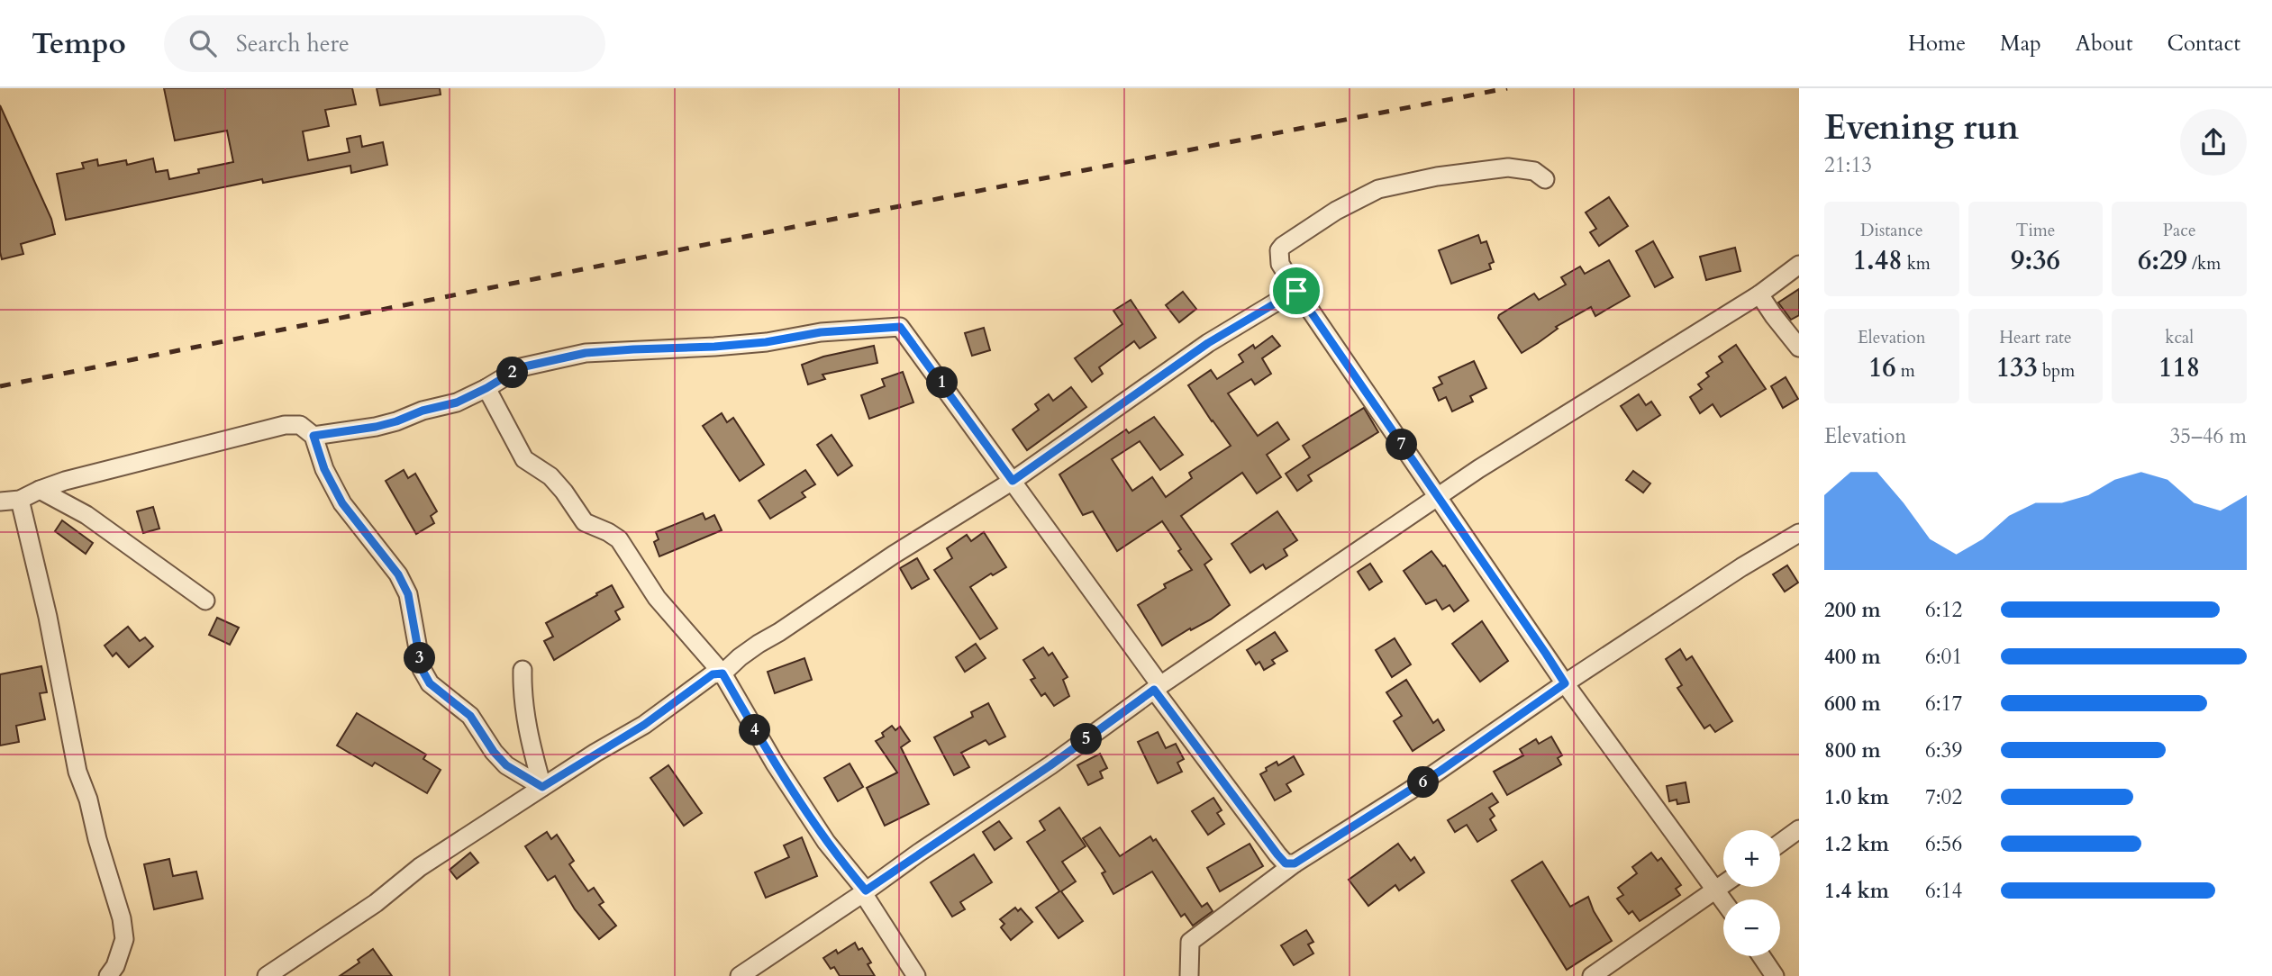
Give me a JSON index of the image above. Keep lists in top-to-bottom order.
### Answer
{
  "page": {
    "header": "Tempo",
    "search": "Search here",
    "nav": [
      "Home",
      "Map",
      "About",
      "Contact"
    ],
    "heading": ["Evening run", "21:13"],
    "stats": [
      ["Distance", "1.48 km"],
      ["Time", "9:36"],
      ["Pace", "6:29 /km"],
      ["Elevation", "16 m"],
      ["Heart rate", "133 bpm"],
      ["kcal", "118"]
    ],
    "pins": [
      "2",
      "1",
      "7",
      "3",
      "4",
      "5",
      "6"
    ],
    "chart": ["Elevation", "35–46 m"],
    "list": [
      {
        "name": "200 m",
        "note": "6:12"
      },
      {
        "name": "400 m",
        "note": "6:01"
      },
      {
        "name": "600 m",
        "note": "6:17"
      },
      {
        "name": "800 m",
        "note": "6:39"
      },
      {
        "name": "1.0 km",
        "note": "7:02"
      },
      {
        "name": "1.2 km",
        "note": "6:56"
      },
      {
        "name": "1.4 km",
        "note": "6:14"
      }
    ],
    "map_buttons": ["+", "−"]
  }
}
